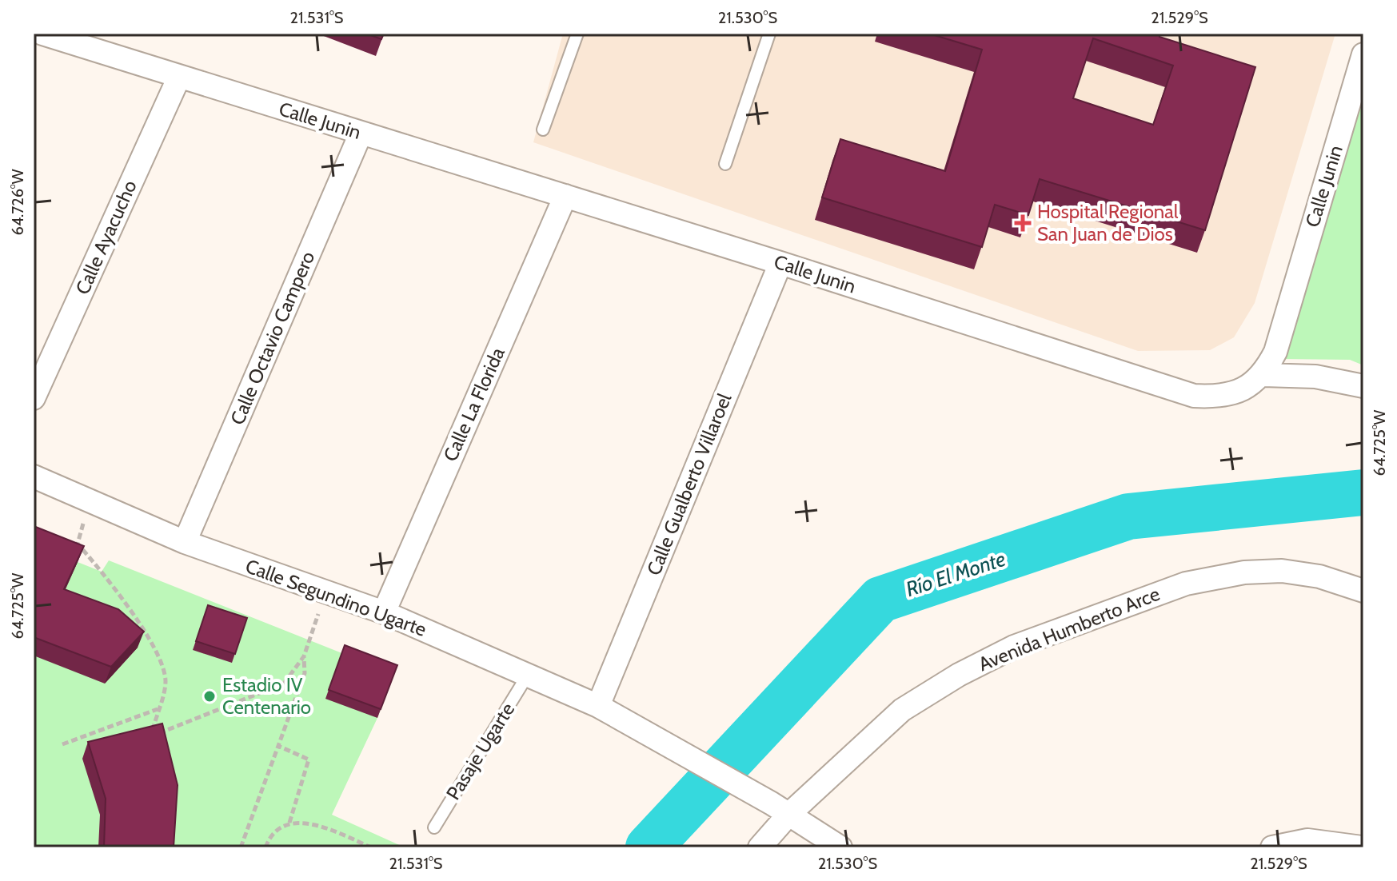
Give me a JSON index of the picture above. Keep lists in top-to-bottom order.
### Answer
{
  "streets": {
    "street": [
      "Calle Junin",
      "Calle Ayacucho",
      "Calle Octavio Campero",
      "Calle La Florida",
      "Calle Gualberto Villaroel",
      "Calle Segundino Ugarte",
      "Avenida Humberto Arce"
    ],
    "lane": ["Pasaje Ugarte"]
  },
  "crossings": [
    ["Calle Junin", "Calle Ayacucho"],
    ["Calle Junin", "Calle Octavio Campero"],
    ["Calle Junin", "Calle La Florida"],
    ["Calle Junin", "Calle Gualberto Villaroel"],
    ["Calle Octavio Campero", "Calle Segundino Ugarte"],
    ["Calle La Florida", "Calle Segundino Ugarte"],
    ["Calle Gualberto Villaroel", "Calle Segundino Ugarte"],
    ["Calle Segundino Ugarte", "Avenida Humberto Arce"],
    ["Calle Segundino Ugarte", "Pasaje Ugarte"]
  ],
  "water": ["Río El Monte"],
  "places": {
    "health": ["Hospital Regional San Juan de Dios"],
    "other": ["Estadio IV Centenario"]
  },
  "coordinates": [
    "21.531°S",
    "21.530°S",
    "21.529°S",
    "64.726°W",
    "64.725°W"
  ]
}
